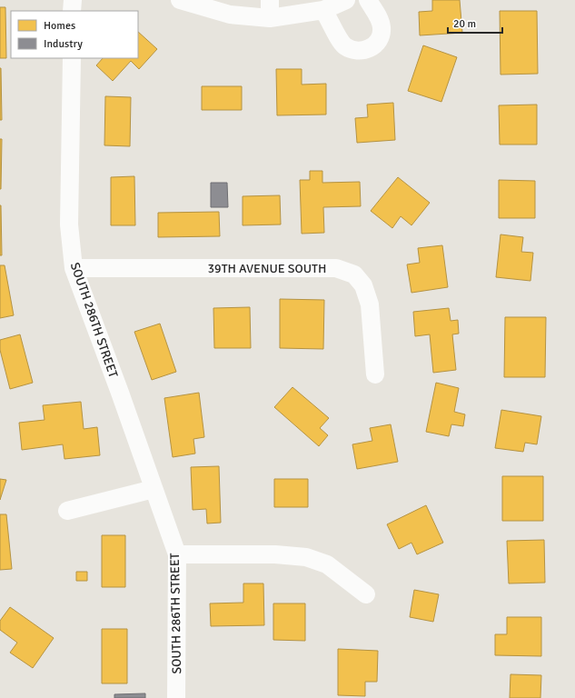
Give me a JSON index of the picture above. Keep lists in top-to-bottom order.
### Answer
{
  "streets": {
    "street": ["39TH AVENUE SOUTH", "SOUTH 286TH STREET"]
  },
  "crossings": [
    ["39TH AVENUE SOUTH", "SOUTH 286TH STREET"]
  ],
  "legend": ["Homes", "Industry"],
  "scale_bar": "20 m"
}
